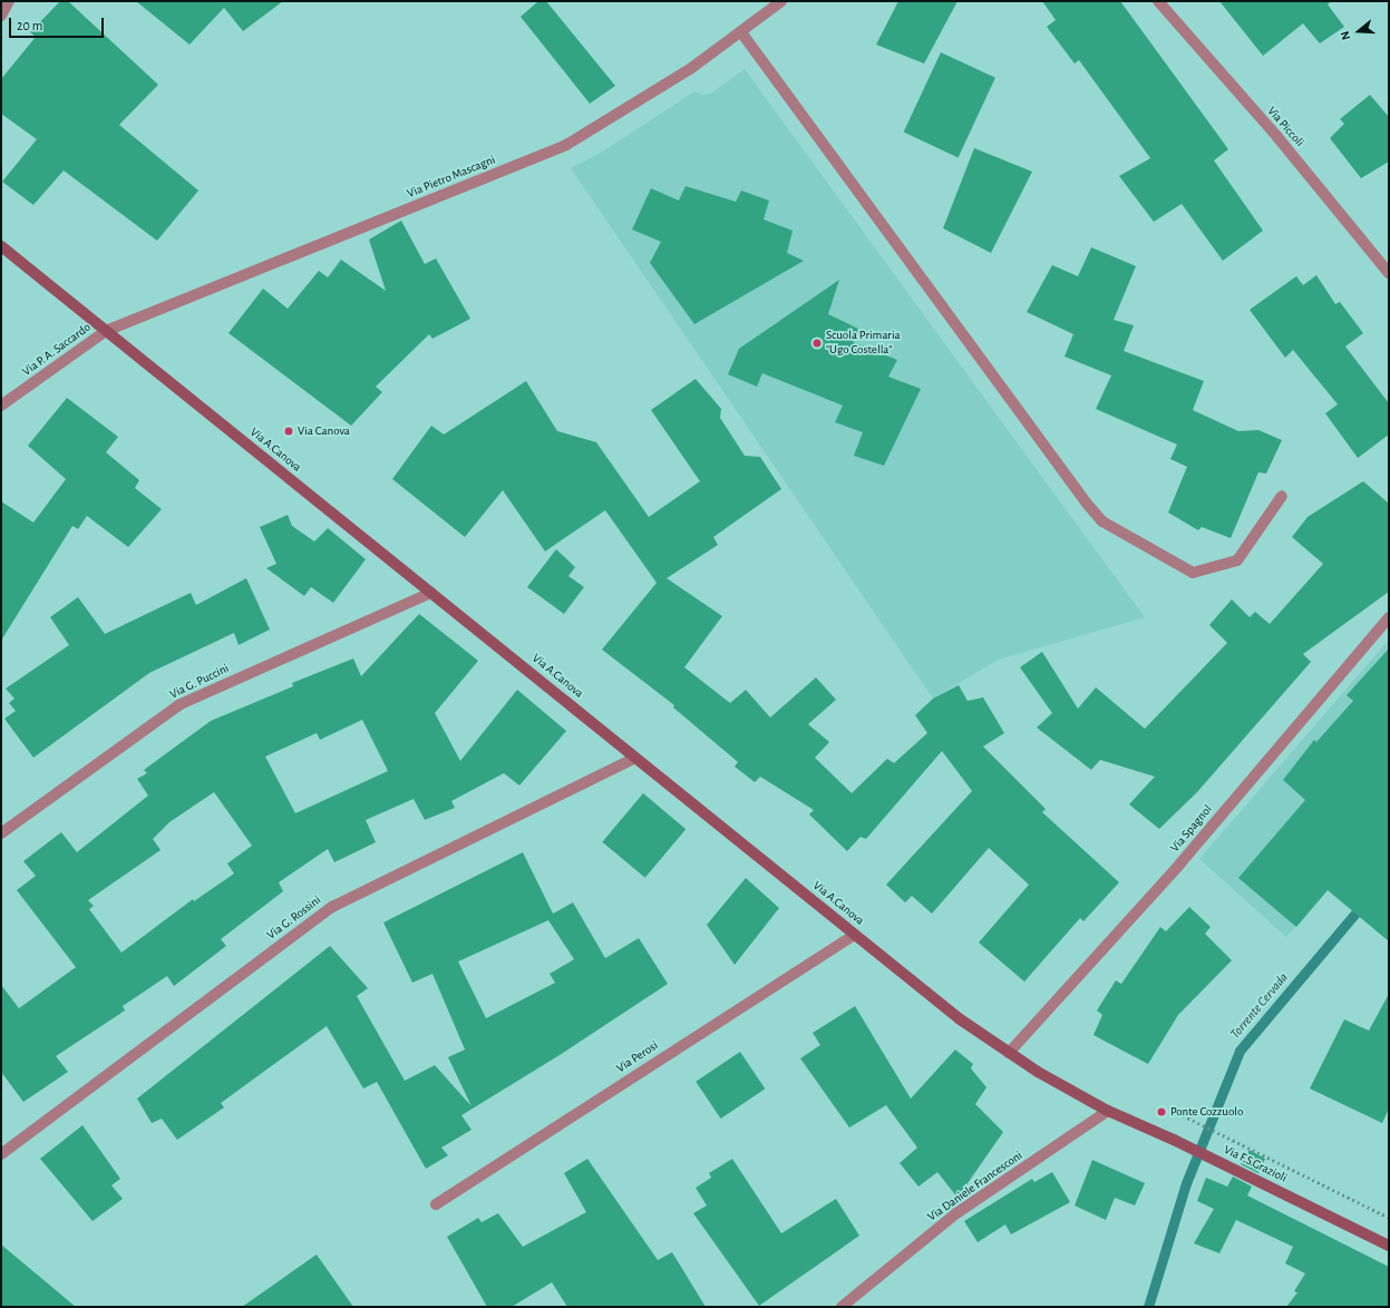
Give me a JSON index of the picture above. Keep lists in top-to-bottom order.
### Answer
{
  "streets": {
    "street": [
      "Via Piccoli",
      "Via Pietro Mascagni",
      "Via P. A. Saccardo",
      "Via A.Canova",
      "Via G. Puccini",
      "Via Spagnol",
      "Via G. Rossini",
      "Via Perosi",
      "Via F.S.Grazioli",
      "Via Daniele Francesconi"
    ]
  },
  "crossings": [
    ["Via Pietro Mascagni", "Via P. A. Saccardo"],
    ["Via Pietro Mascagni", "Via A.Canova"],
    ["Via P. A. Saccardo", "Via A.Canova"],
    ["Via A.Canova", "Via G. Puccini"],
    ["Via A.Canova", "Via Spagnol"],
    ["Via A.Canova", "Via G. Rossini"],
    ["Via A.Canova", "Via Perosi"],
    ["Via A.Canova", "Via F.S.Grazioli"],
    ["Via A.Canova", "Via Daniele Francesconi"],
    ["Via F.S.Grazioli", "Via Daniele Francesconi"]
  ],
  "water": ["Torrente Cervada"],
  "places": ["Scuola Primaria \"Ugo Costella\"", "Via Canova", "Ponte Cozzuolo"],
  "scale_bar": "20 m",
  "north": "left"
}
